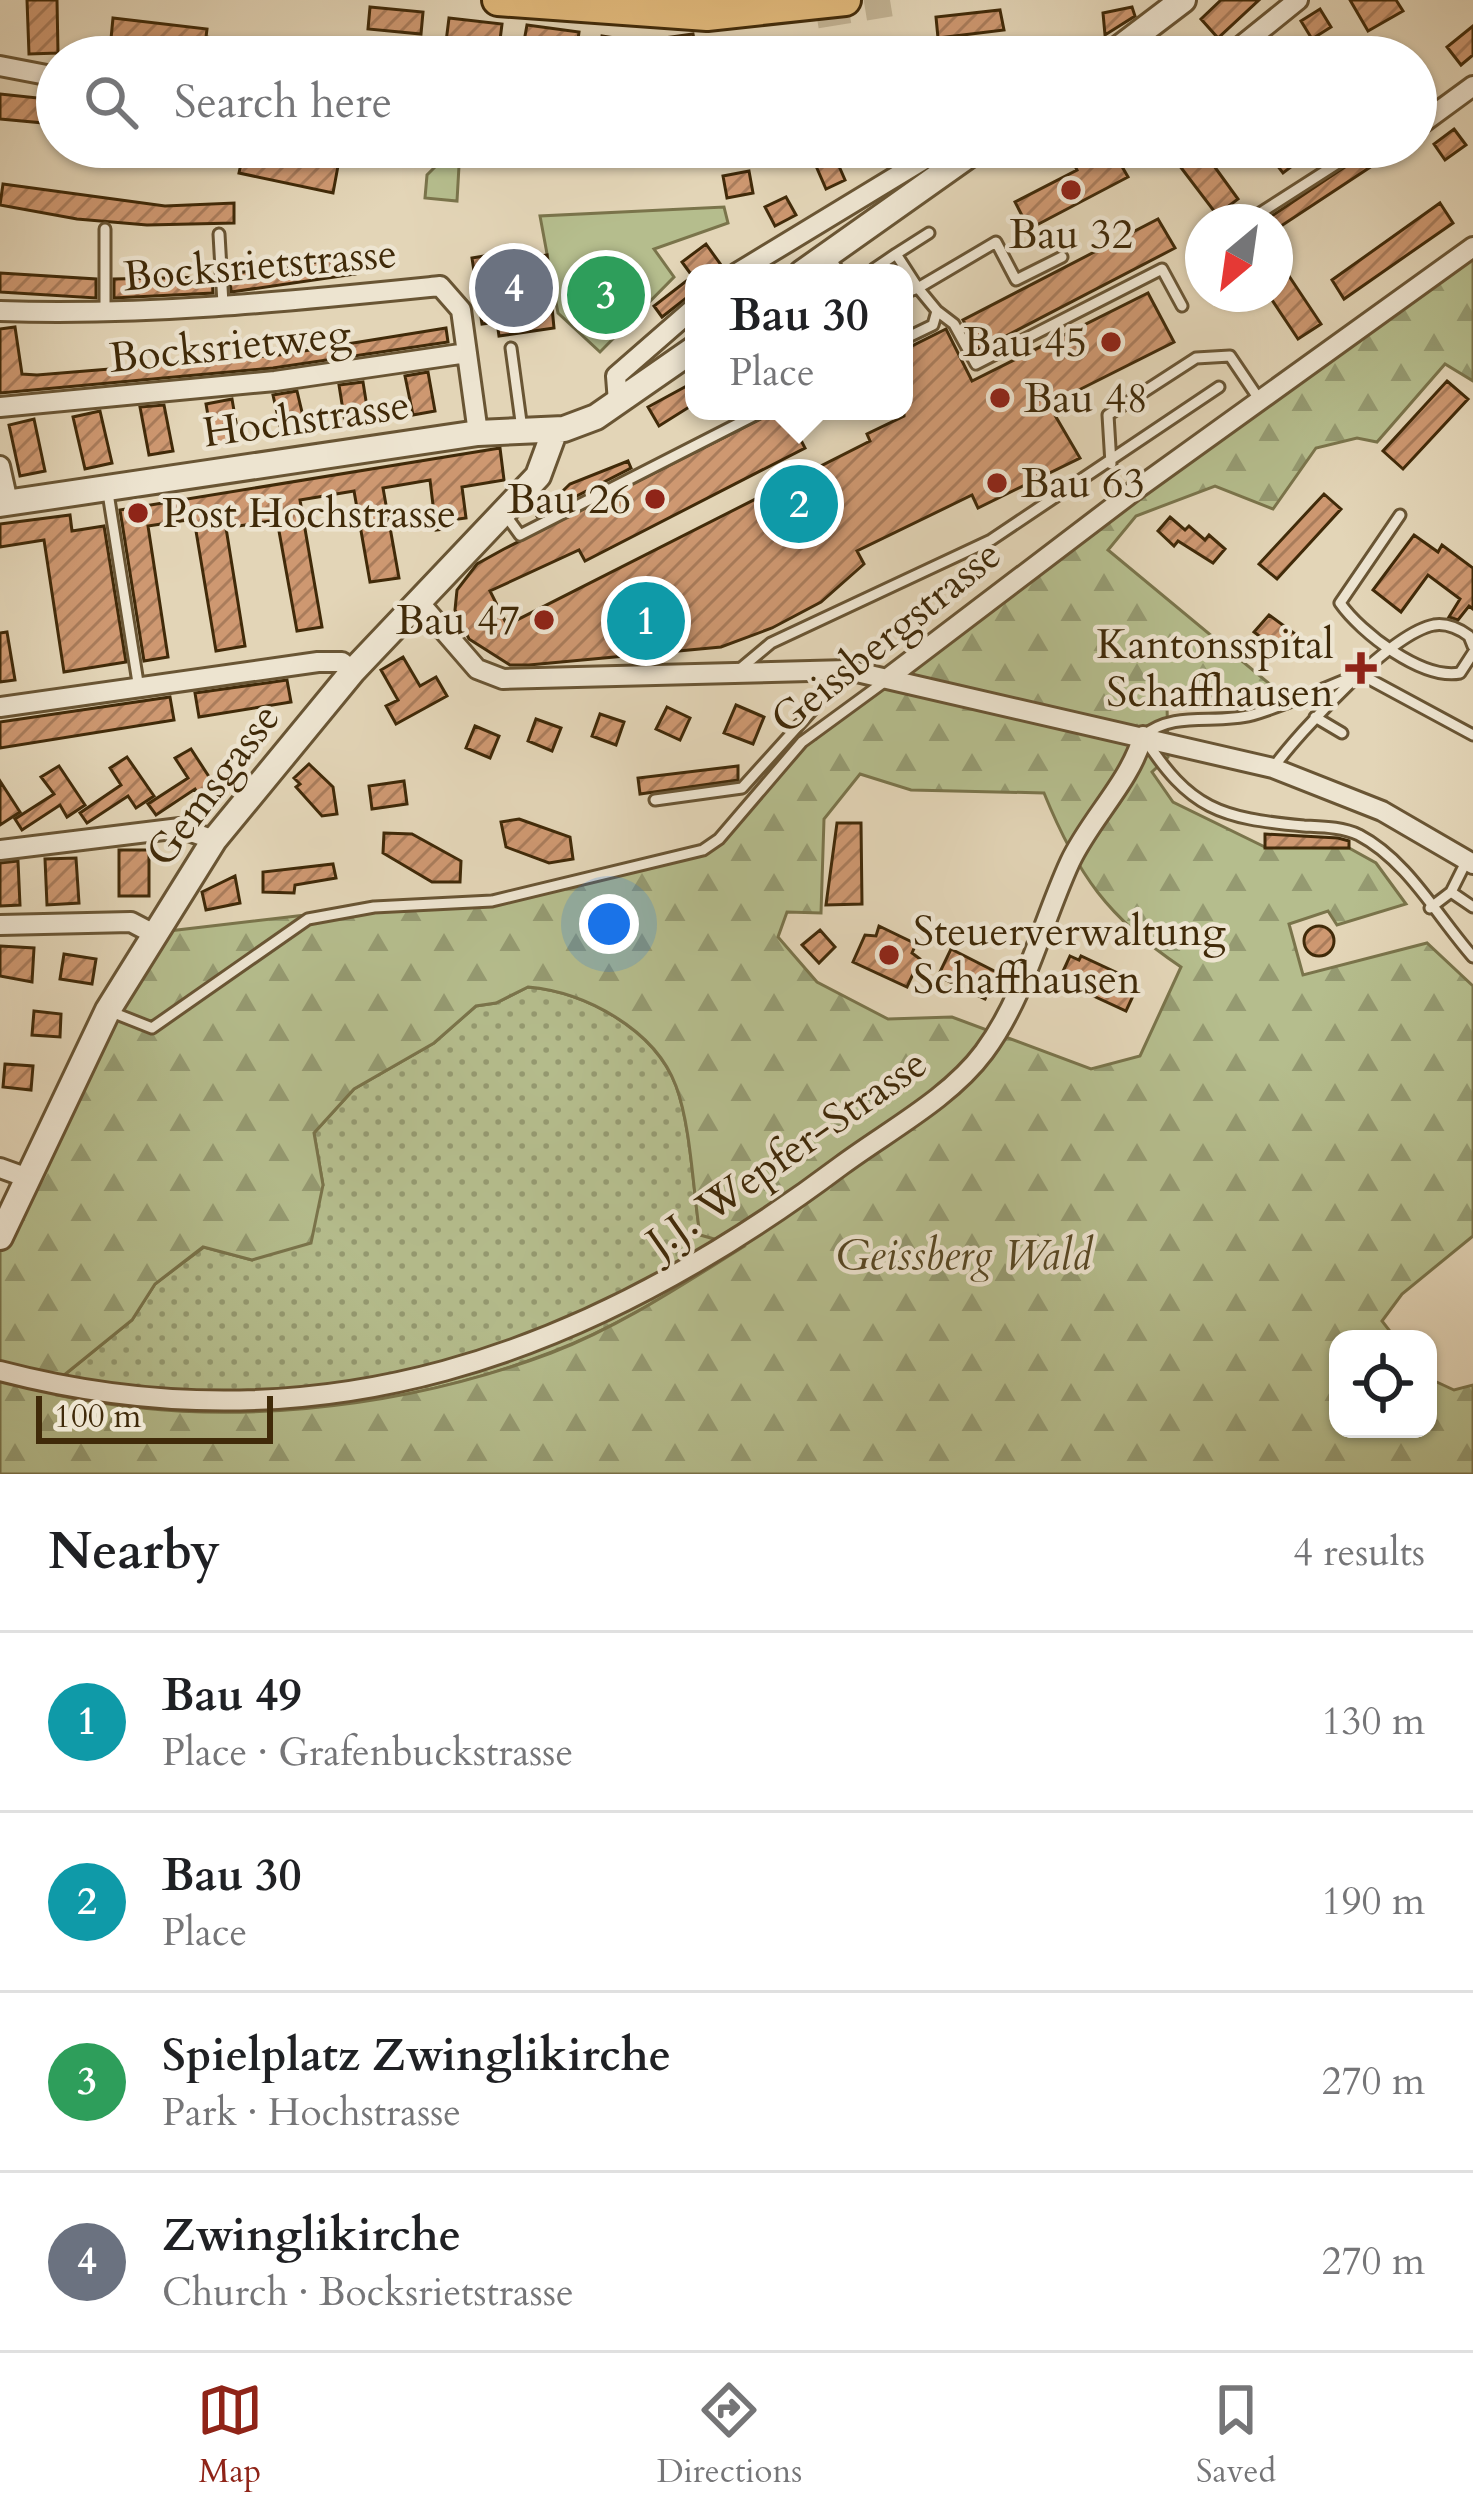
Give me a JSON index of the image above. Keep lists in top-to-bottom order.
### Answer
{
  "streets": {
    "street": [
      "Bocksrietstrasse",
      "Bocksrietweg",
      "Hochstrasse",
      "Geissbergstrasse",
      "Gemsgasse",
      "J.J. Wepfer-Strasse"
    ]
  },
  "crossings": [
    ["Bocksrietstrasse", "Bocksrietweg"],
    ["Bocksrietstrasse", "Hochstrasse"],
    ["Hochstrasse", "Gemsgasse"],
    ["Geissbergstrasse", "Gemsgasse"]
  ],
  "parks": ["Geissberg Wald"],
  "places": {
    "other": [
      "Bau 32",
      "Bau 45",
      "Bau 48",
      "Bau 63",
      "Bau 26",
      "Post Hochstrasse",
      "Bau 47",
      "Steuerverwaltung Schaffhausen"
    ],
    "health": ["Kantonsspital Schaffhausen"]
  },
  "scale_bar": "100 m",
  "north": "bottom left",
  "page": {
    "search": "Search here",
    "pins": [
      "4",
      "3",
      "2",
      "1"
    ],
    "popup": ["Bau 30", "Place"],
    "scale": "100 m",
    "heading": ["Nearby", "4 results"],
    "list": [
      {
        "mark": "1",
        "name": "Bau 49",
        "note": "Place · Grafenbuckstrasse",
        "value": "130 m"
      },
      {
        "mark": "2",
        "name": "Bau 30",
        "note": "Place",
        "value": "190 m"
      },
      {
        "mark": "3",
        "name": "Spielplatz Zwinglikirche",
        "note": "Park · Hochstrasse",
        "value": "270 m"
      },
      {
        "mark": "4",
        "name": "Zwinglikirche",
        "note": "Church · Bocksrietstrasse",
        "value": "270 m"
      }
    ],
    "nav": ["Map", "Directions", "Saved"]
  }
}
